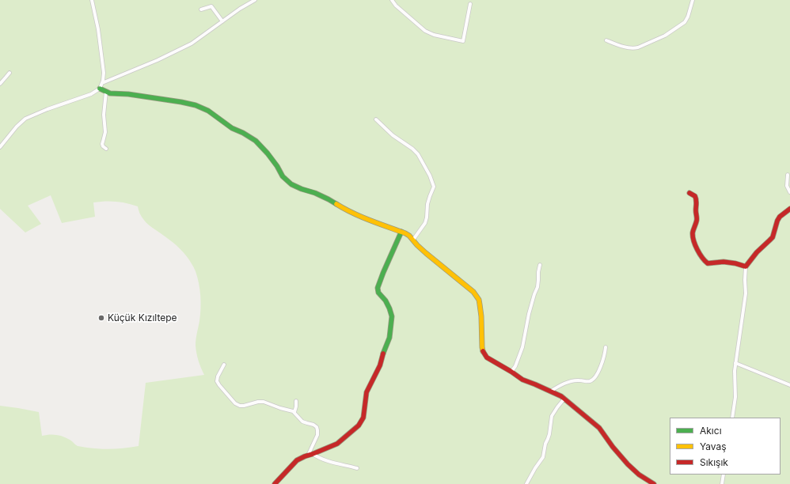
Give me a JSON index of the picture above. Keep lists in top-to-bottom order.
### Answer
{
  "places": ["Küçük Kızıltepe"],
  "legend": ["Akıcı", "Yavaş", "Sıkışık"]
}
